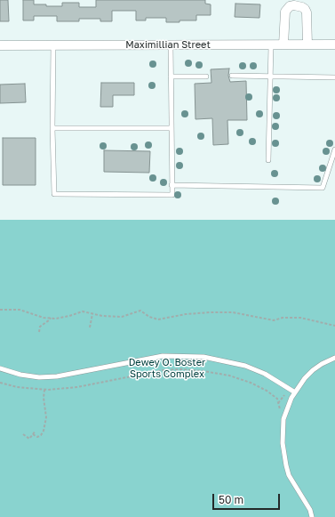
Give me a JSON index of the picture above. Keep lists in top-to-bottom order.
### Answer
{
  "streets": {
    "street": ["Maximillian Street"]
  },
  "parks": ["Dewey O. Boster Sports Complex"],
  "scale_bar": "50 m"
}
